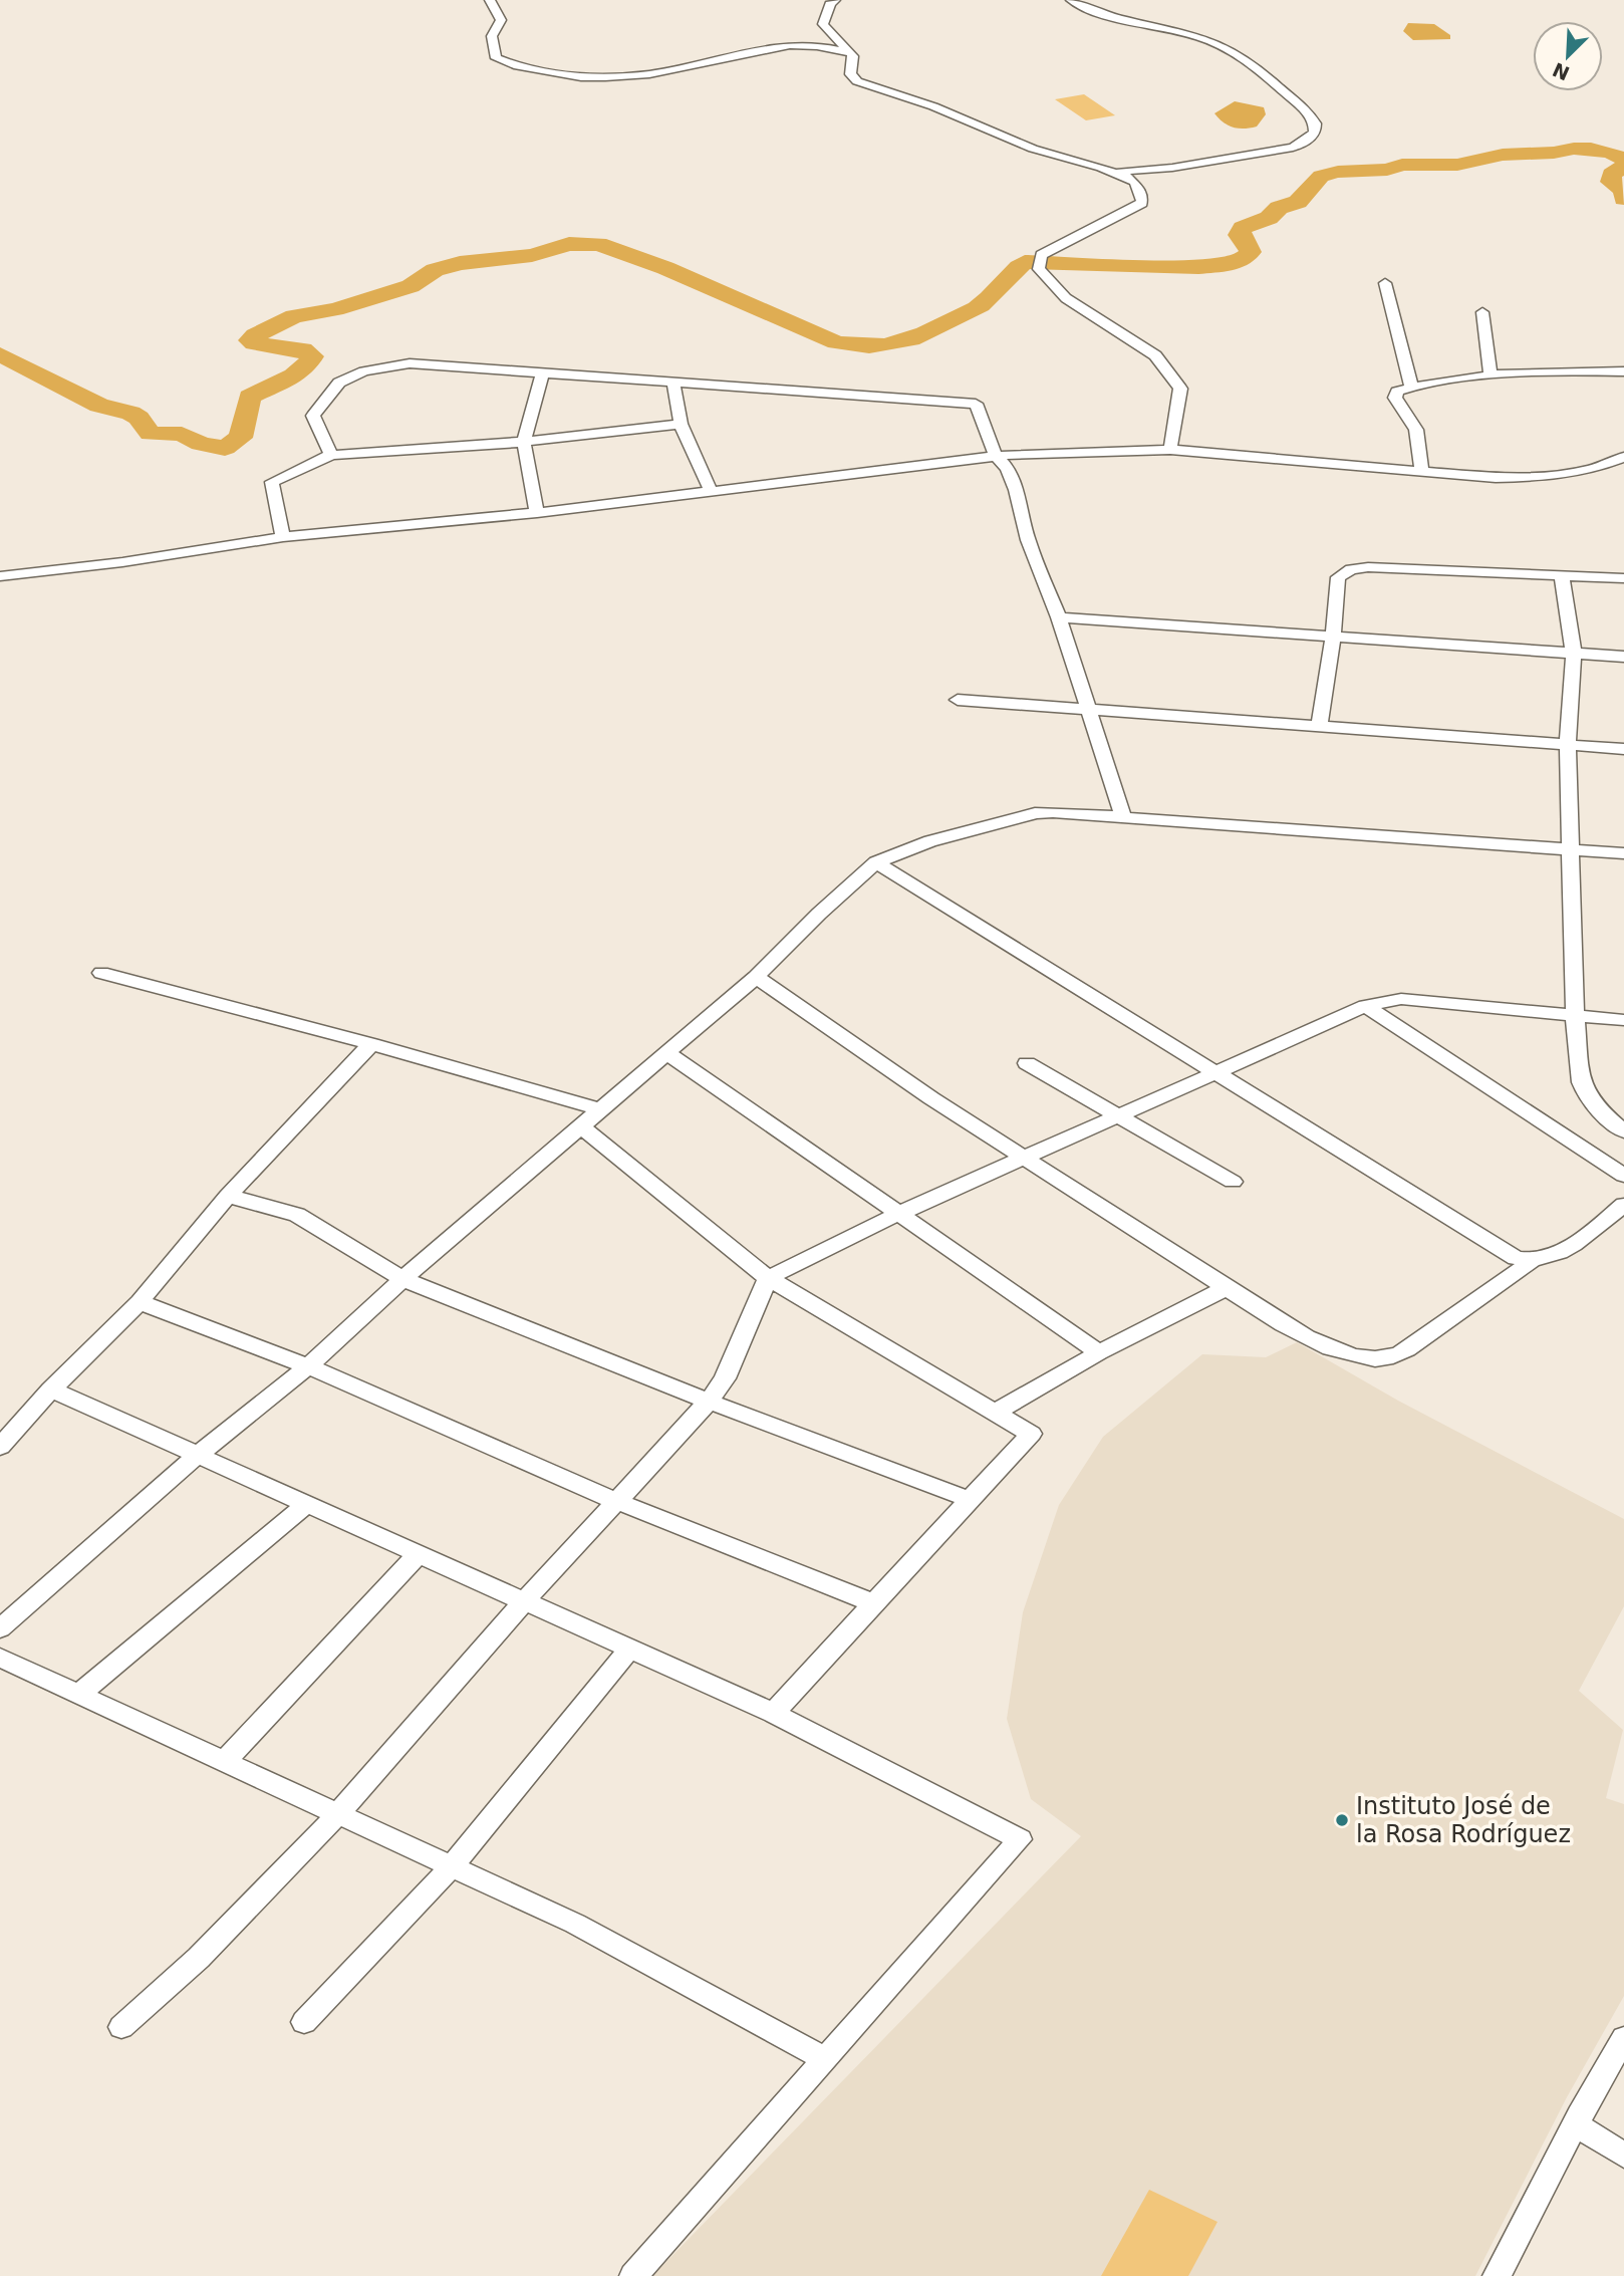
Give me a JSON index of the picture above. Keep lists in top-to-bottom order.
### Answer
{
  "places": ["Instituto José de la Rosa Rodríguez"],
  "north": "bottom left"
}
